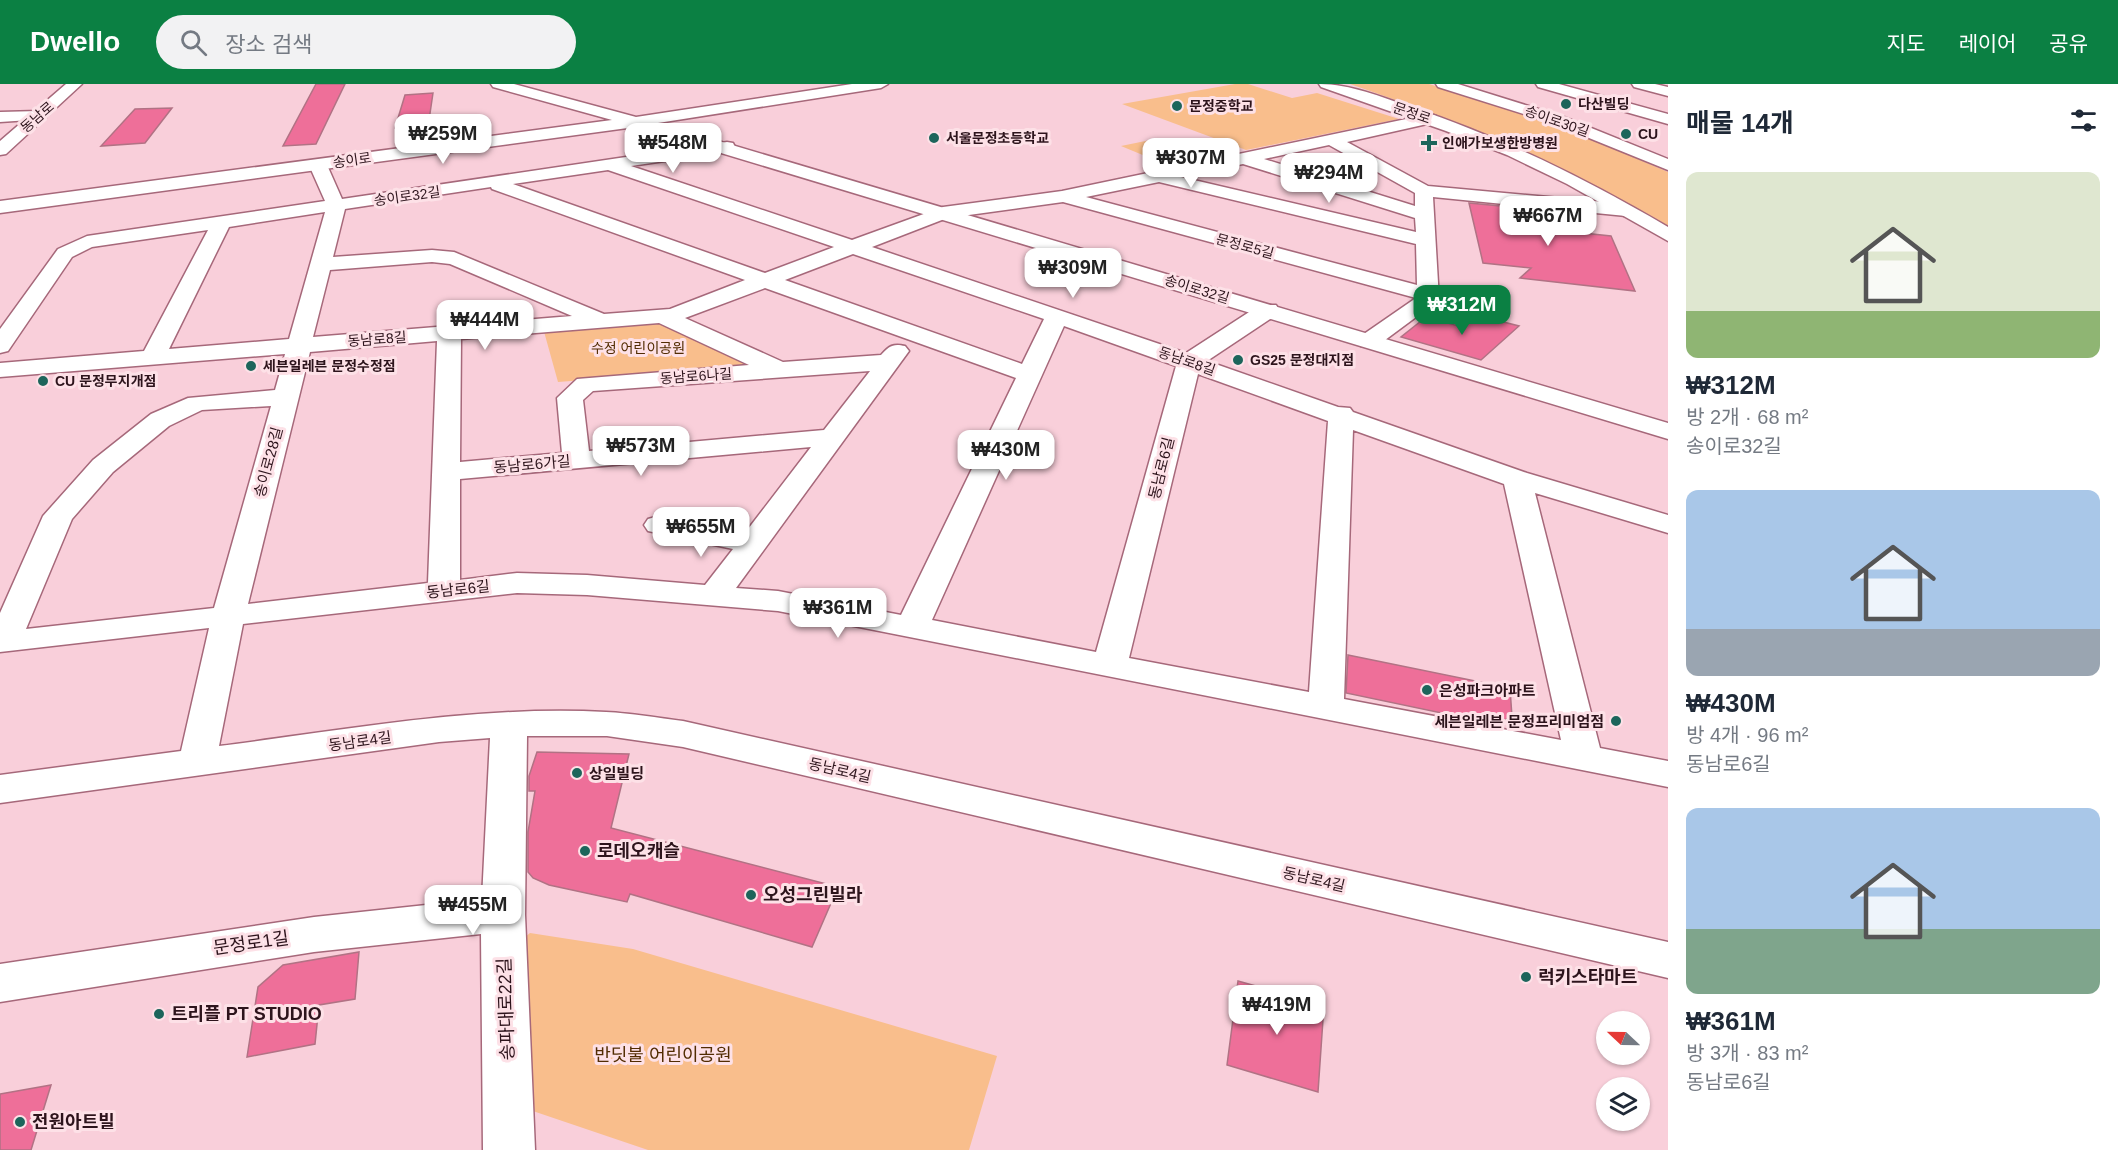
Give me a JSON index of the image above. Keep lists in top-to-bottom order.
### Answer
{
  "streets": {
    "street": [
      "문정로",
      "동남로",
      "송이로30길",
      "송이로",
      "송이로32길",
      "문정로5길",
      "동남로8길",
      "동남로6나길",
      "송이로28길",
      "동남로6가길",
      "동남로6길",
      "동남로4길",
      "문정로1길",
      "송파대로22길"
    ]
  },
  "crossings": [
    ["문정로", "문정로5길"],
    ["송이로", "송이로32길"],
    ["송이로32길", "문정로5길"],
    ["송이로32길", "동남로8길"],
    ["송이로32길", "송이로28길"],
    ["문정로5길", "동남로8길"],
    ["동남로8길", "동남로6나길"],
    ["동남로8길", "송이로28길"],
    ["동남로8길", "동남로6길"],
    ["동남로6나길", "동남로6가길"],
    ["송이로28길", "동남로6길"],
    ["송이로28길", "동남로4길"],
    ["동남로4길", "송파대로22길"],
    ["문정로1길", "송파대로22길"]
  ],
  "parks": ["수정 어린이공원", "반딧불 어린이공원"],
  "places": {
    "other": [
      "다산빌딩",
      "문정중학교",
      "CU",
      "서울문정초등학교",
      "GS25 문정대지점",
      "세븐일레븐 문정수정점",
      "CU 문정무지개점",
      "은성파크아파트",
      "세븐일레븐 문정프리미엄점",
      "상일빌딩",
      "로데오캐슬",
      "오성그린빌라",
      "럭키스타마트",
      "트리플 PT STUDIO",
      "전원아트빌"
    ],
    "health": ["인애가보생한방병원"]
  },
  "north": "left",
  "page": {
    "header": "Dwello",
    "search": "장소 검색",
    "nav": ["지도", "레이어", "공유"],
    "heading": "매물 14개",
    "price": [
      "₩259M",
      "₩548M",
      "₩307M",
      "₩294M",
      "₩667M",
      "₩309M",
      "₩312M",
      "₩444M",
      "₩573M",
      "₩430M",
      "₩655M",
      "₩361M",
      "₩455M",
      "₩419M"
    ],
    "list": [
      {
        "name": "₩312M",
        "note": "방 2개 · 68 m² · 송이로32길"
      },
      {
        "name": "₩430M",
        "note": "방 4개 · 96 m² · 동남로6길"
      },
      {
        "name": "₩361M",
        "note": "방 3개 · 83 m² · 동남로6길"
      }
    ]
  }
}
